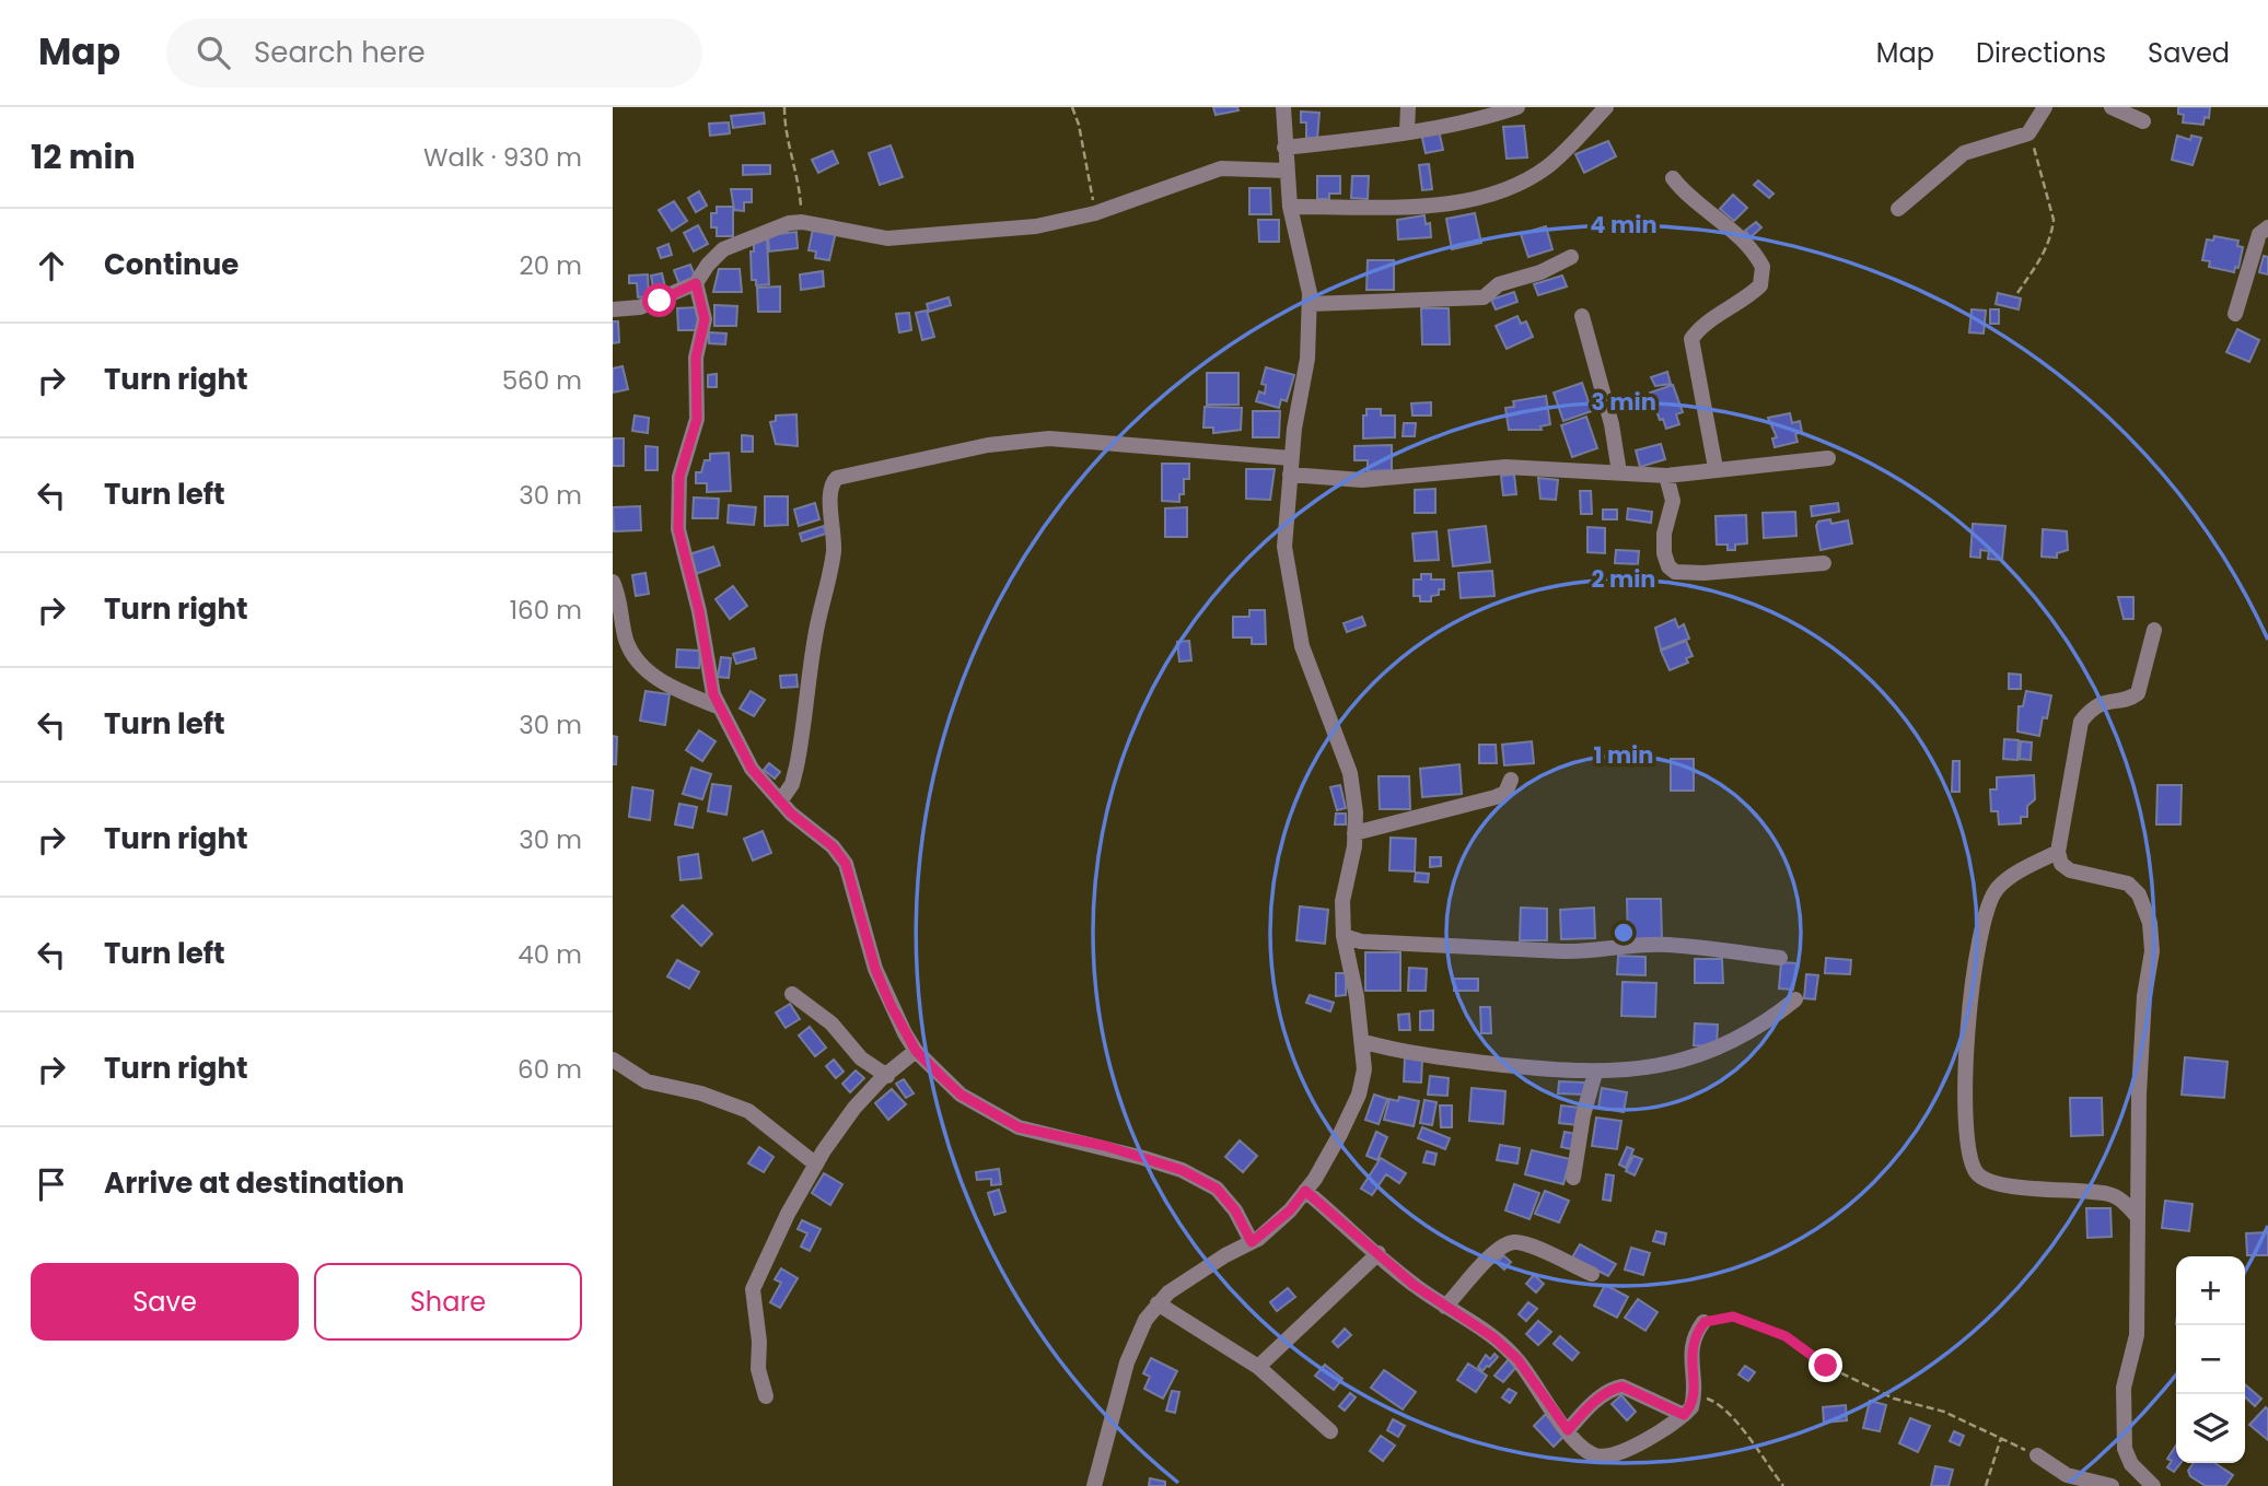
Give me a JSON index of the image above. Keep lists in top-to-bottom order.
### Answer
{
  "page": {
    "header": "Map",
    "search": "Search here",
    "nav": ["Map", "Directions", "Saved"],
    "heading": ["12 min", "Walk · 930 m"],
    "list": [
      ["Continue", "20 m"],
      ["Turn right", "560 m"],
      ["Turn left", "30 m"],
      ["Turn right", "160 m"],
      ["Turn left", "30 m"],
      ["Turn right", "30 m"],
      ["Turn left", "40 m"],
      ["Turn right", "60 m"],
      "Arrive at destination"
    ],
    "buttons": ["Save", "Share"],
    "map_buttons": ["+", "−"]
  },
  "rings": [
    "4 min",
    "3 min",
    "2 min",
    "1 min"
  ]
}
